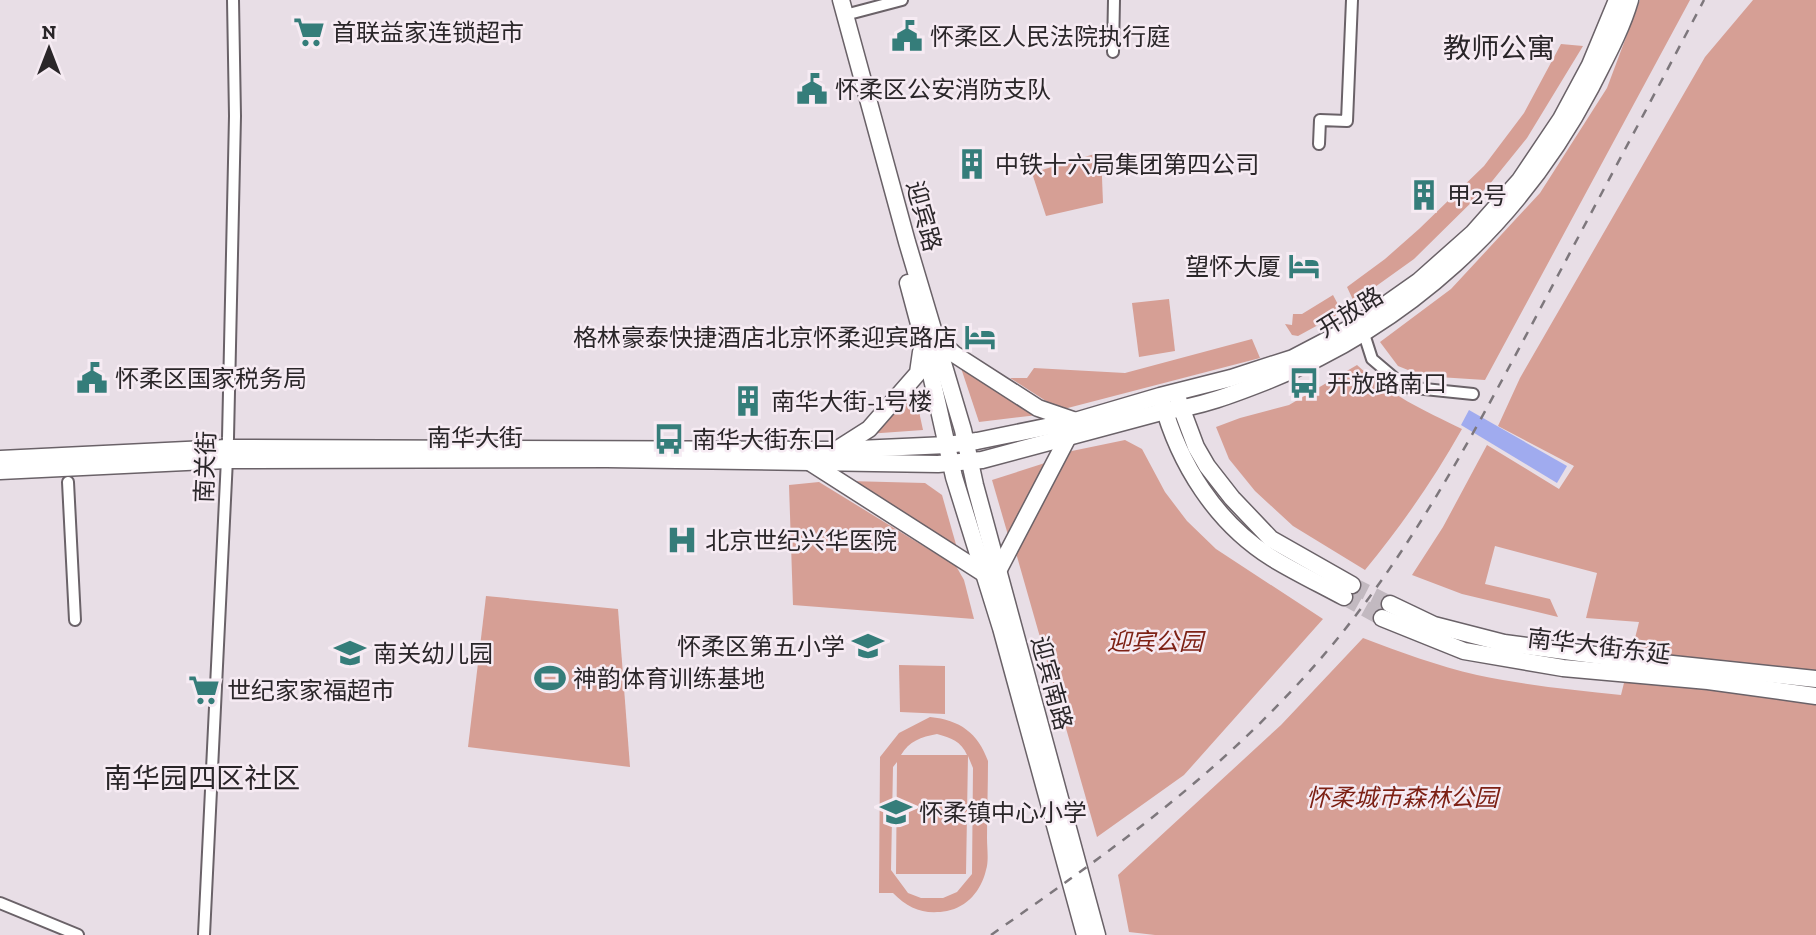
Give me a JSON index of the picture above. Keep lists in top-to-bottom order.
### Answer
{
  "streets": {
    "main road": [
      "迎宾路",
      "开放路",
      "南华大街",
      "南华大街东延",
      "迎宾南路"
    ],
    "street": ["南关街"]
  },
  "crossings": [
    ["迎宾路", "开放路"],
    ["迎宾路", "南华大街"],
    ["迎宾路", "迎宾南路"],
    ["开放路", "南华大街"],
    ["开放路", "迎宾南路"],
    ["南华大街", "南关街"],
    ["南华大街", "迎宾南路"]
  ],
  "districts": ["教师公寓", "南华园四区社区"],
  "parks": ["迎宾公园", "怀柔城市森林公园"],
  "places": {
    "supermarket": ["首联益家连锁超市", "世纪家家福超市"],
    "public building": ["怀柔区人民法院执行庭", "怀柔区公安消防支队", "怀柔区国家税务局"],
    "building": ["中铁十六局集团第四公司", "甲2号", "南华大街-1号楼"],
    "hotel": ["望怀大厦", "格林豪泰快捷酒店北京怀柔迎宾路店"],
    "bus stop": ["开放路南口", "南华大街东口"],
    "hospital": ["北京世纪兴华医院"],
    "school or university": ["怀柔区第五小学", "南关幼儿园", "怀柔镇中心小学"],
    "sports": ["神韵体育训练基地"]
  },
  "north": "top"
}
